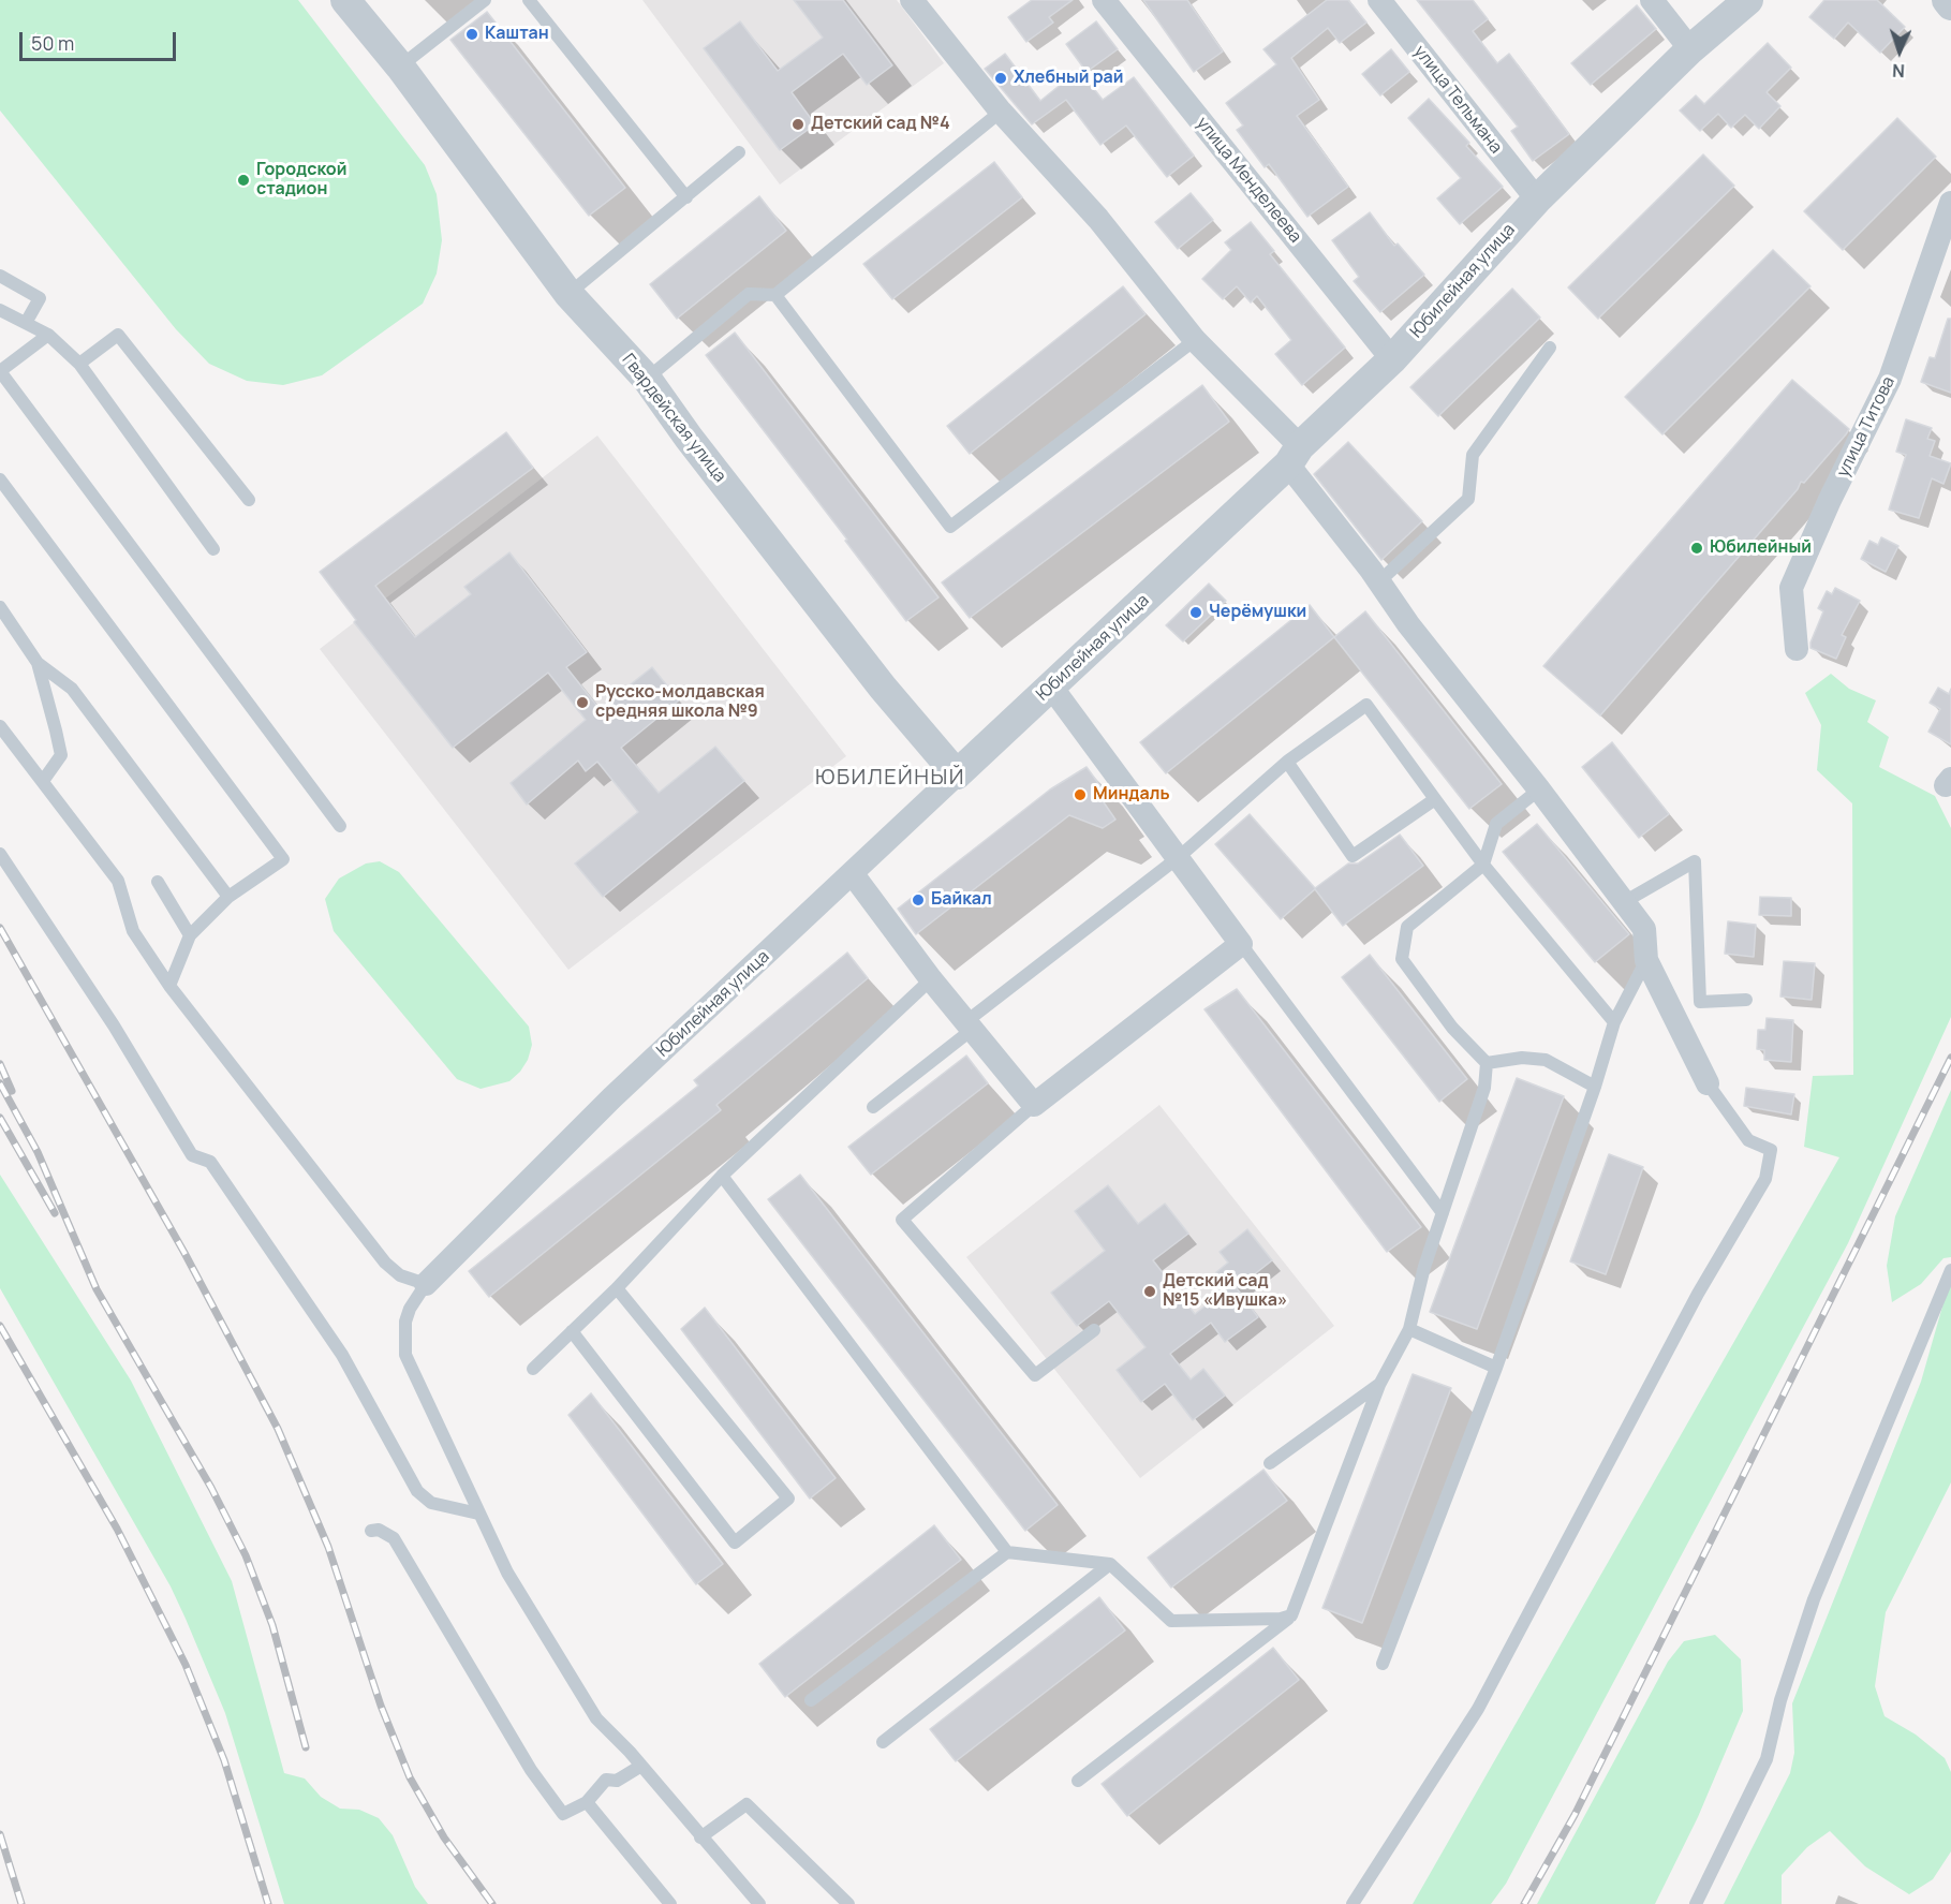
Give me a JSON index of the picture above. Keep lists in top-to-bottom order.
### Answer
{
  "streets": {
    "street": [
      "улица Тельмана",
      "улица Менделеева",
      "Юбилейная улица",
      "Гвардейская улица",
      "улица Титова"
    ]
  },
  "crossings": [
    ["улица Тельмана", "Юбилейная улица"],
    ["улица Менделеева", "Юбилейная улица"],
    ["Юбилейная улица", "Гвардейская улица"]
  ],
  "districts": ["ЮБИЛЕЙНЫЙ"],
  "places": [
    "Каштан",
    "Хлебный рай",
    "Детский сад №4",
    "Городской стадион",
    "Юбилейный",
    "Черёмушки",
    "Русско-молдавская средняя школа №9",
    "Миндаль",
    "Байкал",
    "Детский сад №15 «Ивушка»"
  ],
  "scale_bar": "50 m",
  "north": "bottom"
}
